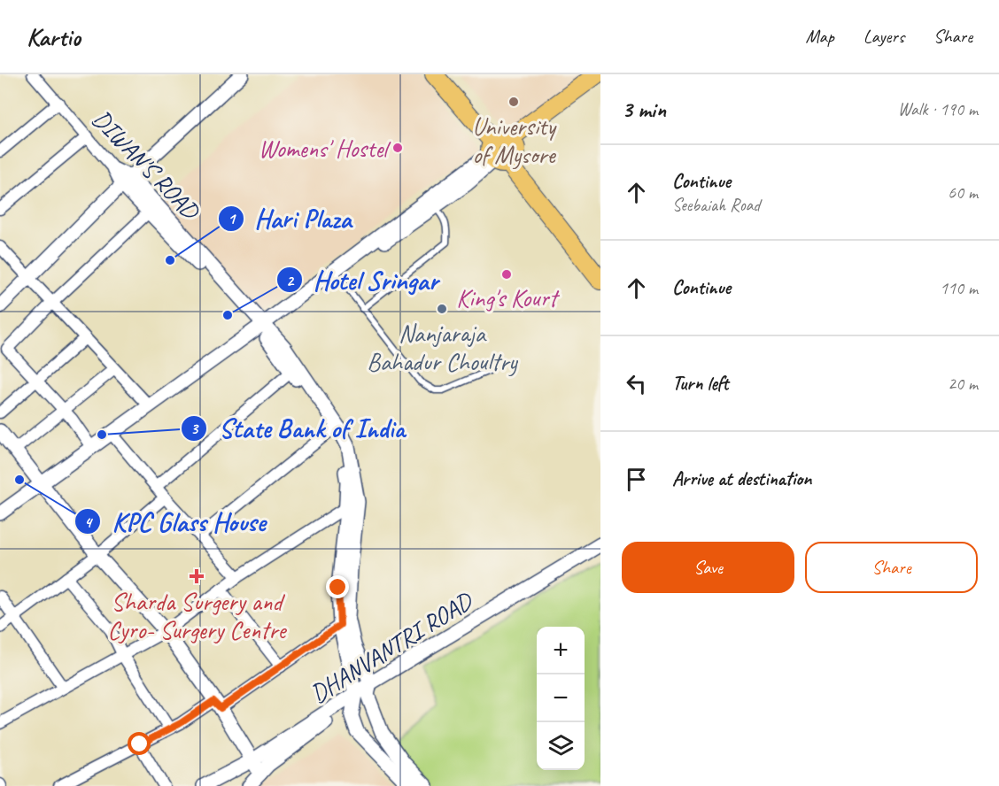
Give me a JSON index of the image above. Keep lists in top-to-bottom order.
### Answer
{
  "streets": {
    "street": ["DIWAN'S ROAD", "DHANVANTRI ROAD"]
  },
  "crossings": [
    ["DIWAN'S ROAD", "DHANVANTRI ROAD"]
  ],
  "places": {
    "other": [
      "University of Mysore",
      "Womens' Hostel",
      "Hari Plaza",
      "King's Kourt",
      "Nanjaraja Bahadur Choultry",
      "Hotel Sringar",
      "State Bank of India",
      "KPC Glass House"
    ],
    "health": ["Sharda Surgery and Cyro- Surgery Centre"]
  },
  "page": {
    "header": "Kartio",
    "nav": ["Map", "Layers", "Share"],
    "heading": ["3 min", "Walk · 190 m"],
    "list": [
      ["Continue", "Seebaiah Road", "60 m"],
      ["Continue", "110 m"],
      ["Turn left", "20 m"],
      "Arrive at destination"
    ],
    "buttons": ["Save", "Share"],
    "map_buttons": ["+", "−"]
  }
}
